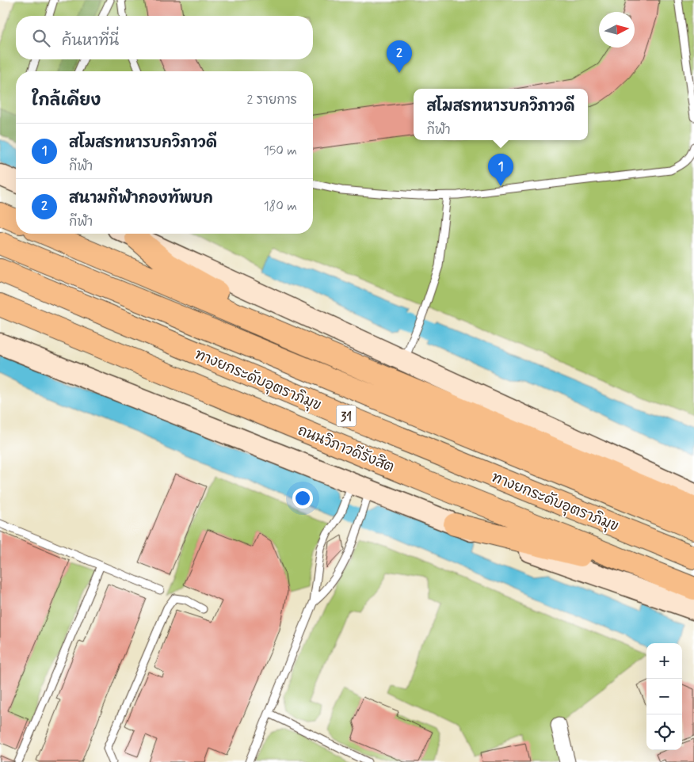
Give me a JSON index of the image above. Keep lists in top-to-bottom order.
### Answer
{
  "streets": {
    "highway": ["ทางยกระดับอุตราภิมุข", "31", "ถนนวิภาวดีรังสิต"]
  },
  "north": "right",
  "page": {
    "search": "ค้นหาที่นี่",
    "pins": ["2", "1"],
    "heading": ["ใกล้เคียง", "2 รายการ"],
    "popup": ["สโมสรทหารบกวิภาวดี", "กีฬา"],
    "list": [
      {
        "mark": "1",
        "name": "สโมสรทหารบกวิภาวดี",
        "note": "กีฬา",
        "value": "150 m"
      },
      {
        "mark": "2",
        "name": "สนามกีฬากองทัพบก",
        "note": "กีฬา",
        "value": "180 m"
      }
    ],
    "map_buttons": ["+", "−"]
  }
}
